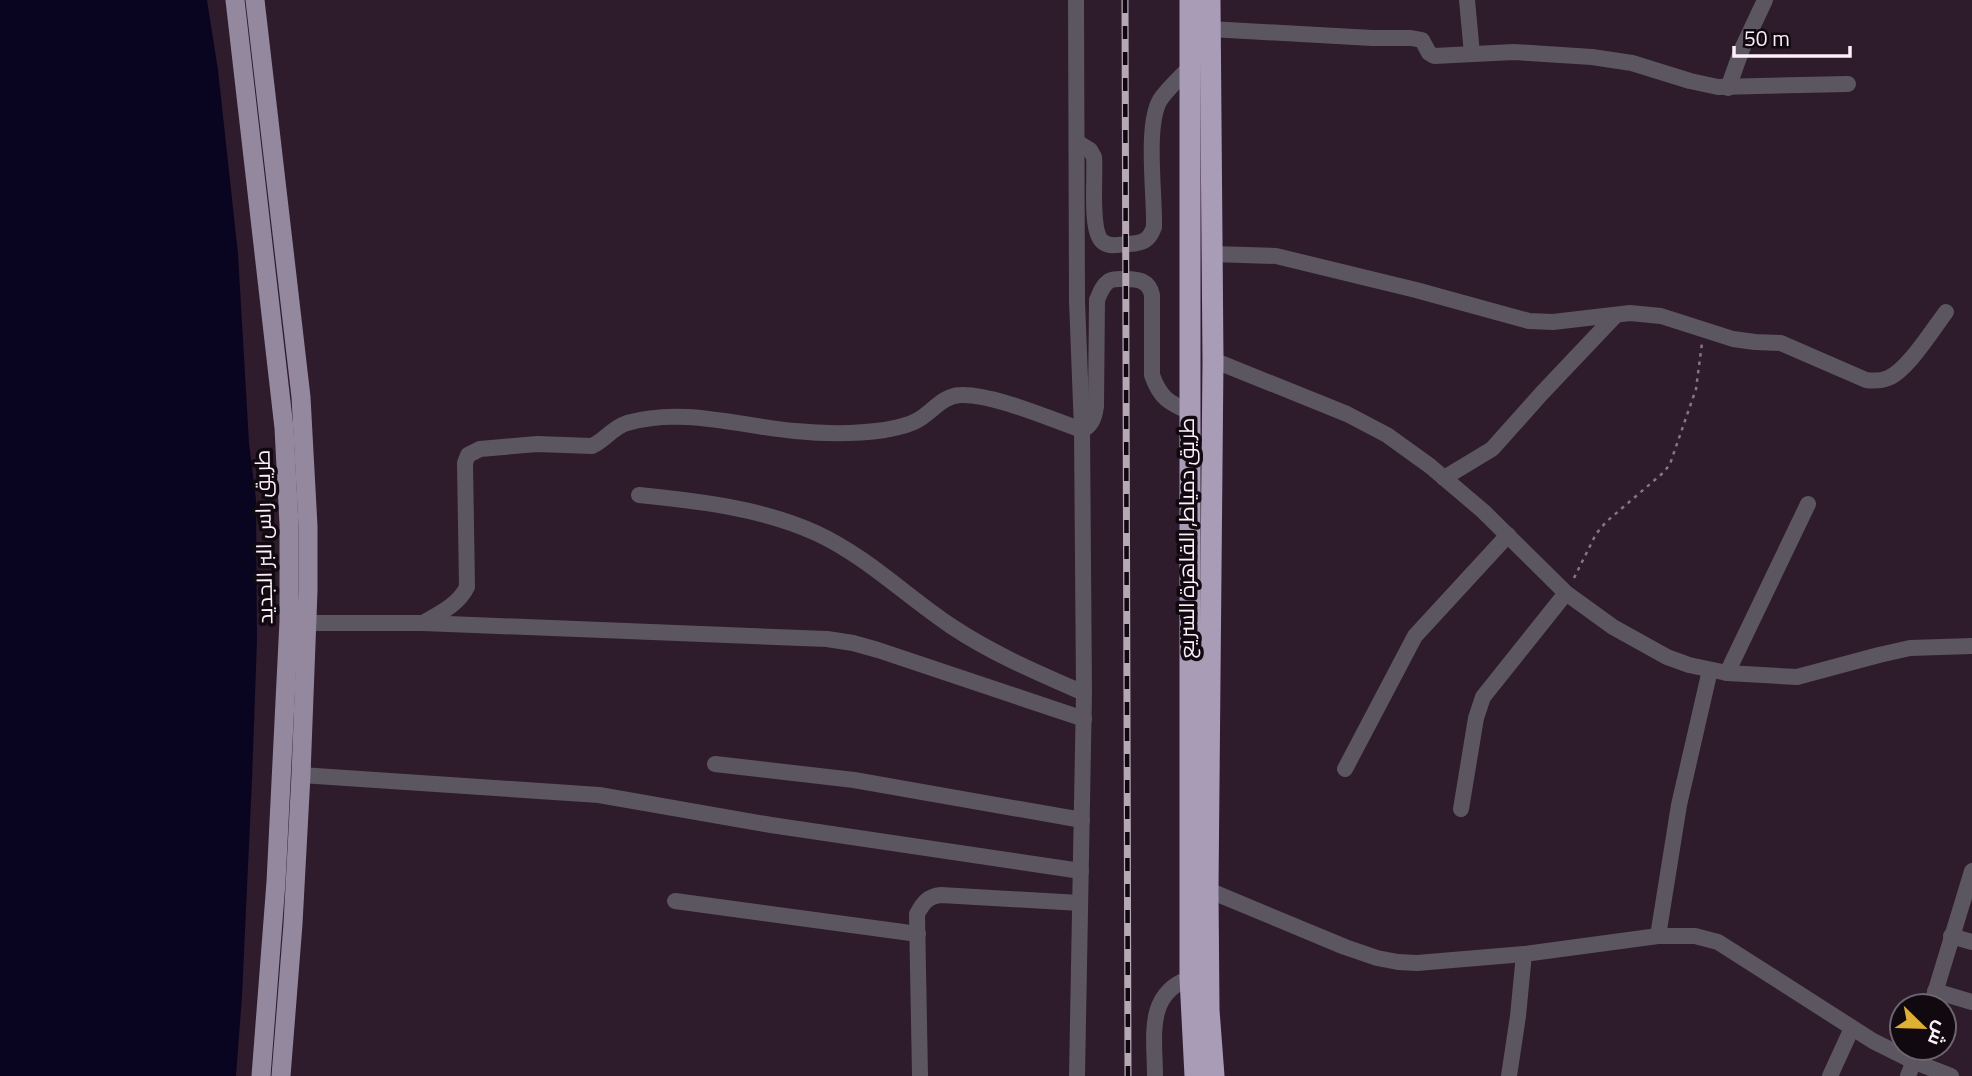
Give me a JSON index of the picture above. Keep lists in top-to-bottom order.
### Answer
{
  "streets": {
    "highway": ["طريق دمياط, القاهرة السريع"],
    "main road": ["طريق راس البر الجديد"]
  },
  "scale_bar": "50 m",
  "north": "bottom right"
}
